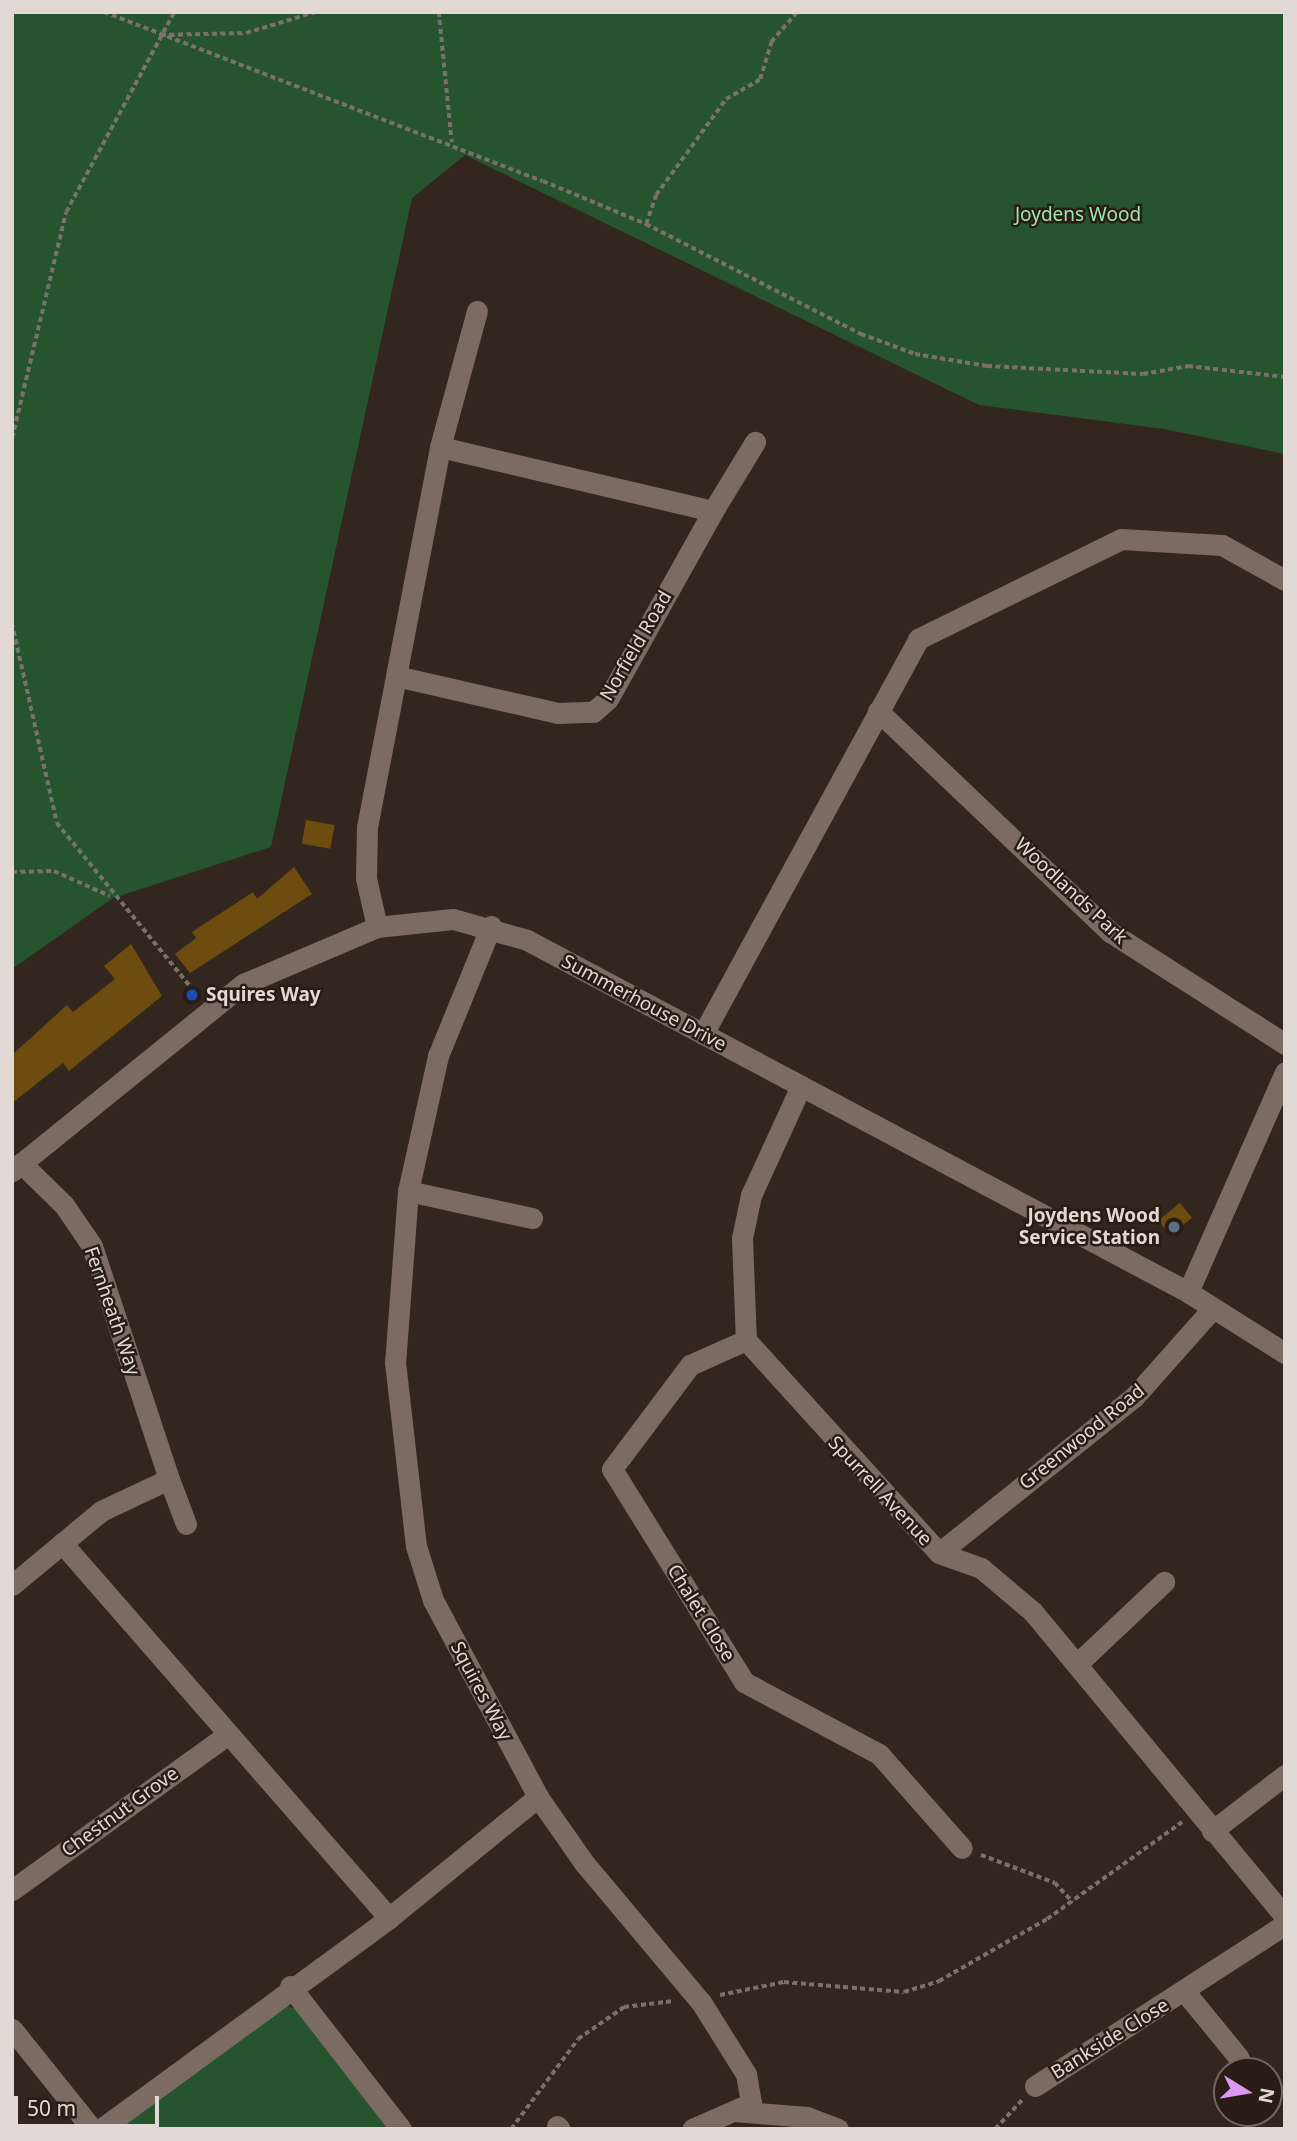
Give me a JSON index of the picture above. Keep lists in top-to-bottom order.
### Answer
{
  "streets": {
    "street": [
      "Norfield Road",
      "Woodlands Park",
      "Summerhouse Drive",
      "Fernheath Way",
      "Greenwood Road",
      "Spurrell Avenue",
      "Chalet Close",
      "Squires Way",
      "Chestnut Grove",
      "Bankside Close"
    ]
  },
  "crossings": [
    ["Summerhouse Drive", "Fernheath Way"],
    ["Summerhouse Drive", "Greenwood Road"],
    ["Summerhouse Drive", "Squires Way"],
    ["Greenwood Road", "Spurrell Avenue"],
    ["Spurrell Avenue", "Chalet Close"]
  ],
  "parks": ["Joydens Wood"],
  "places": ["Squires Way", "Joydens Wood Service Station"],
  "scale_bar": "50 m",
  "north": "right"
}
